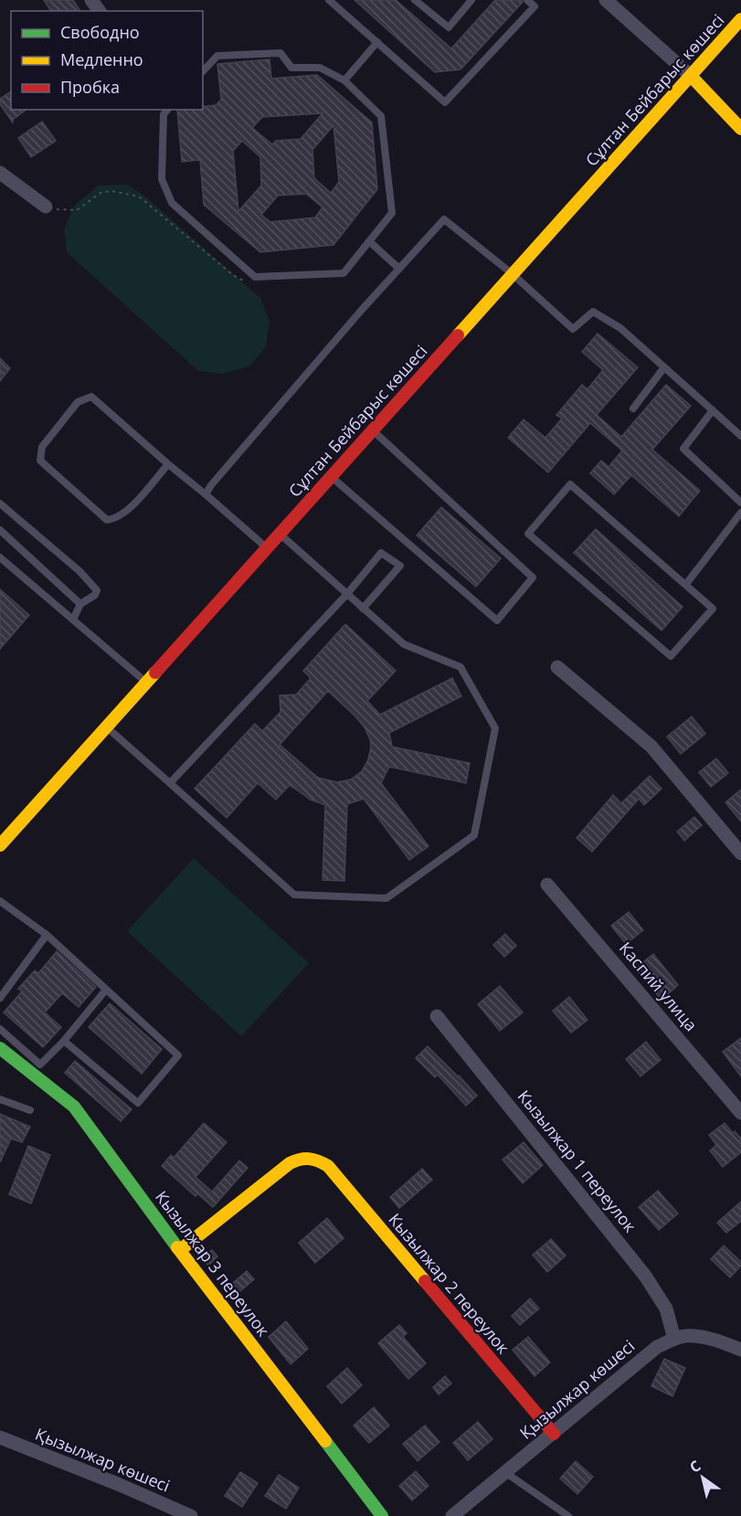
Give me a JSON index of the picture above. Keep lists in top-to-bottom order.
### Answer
{
  "streets": {
    "street": [
      "Сұлтан Бейбарыс көшесі",
      "Каспий улица",
      "Кызылжар 1 переулок",
      "Кызылжар 3 переулок",
      "Кызылжар 2 переулок",
      "Қызылжар көшесі"
    ]
  },
  "crossings": [
    ["Кызылжар 1 переулок", "Қызылжар көшесі"],
    ["Кызылжар 3 переулок", "Кызылжар 2 переулок"],
    ["Кызылжар 2 переулок", "Қызылжар көшесі"]
  ],
  "legend": ["Свободно", "Медленно", "Пробка"],
  "north": "top left"
}
